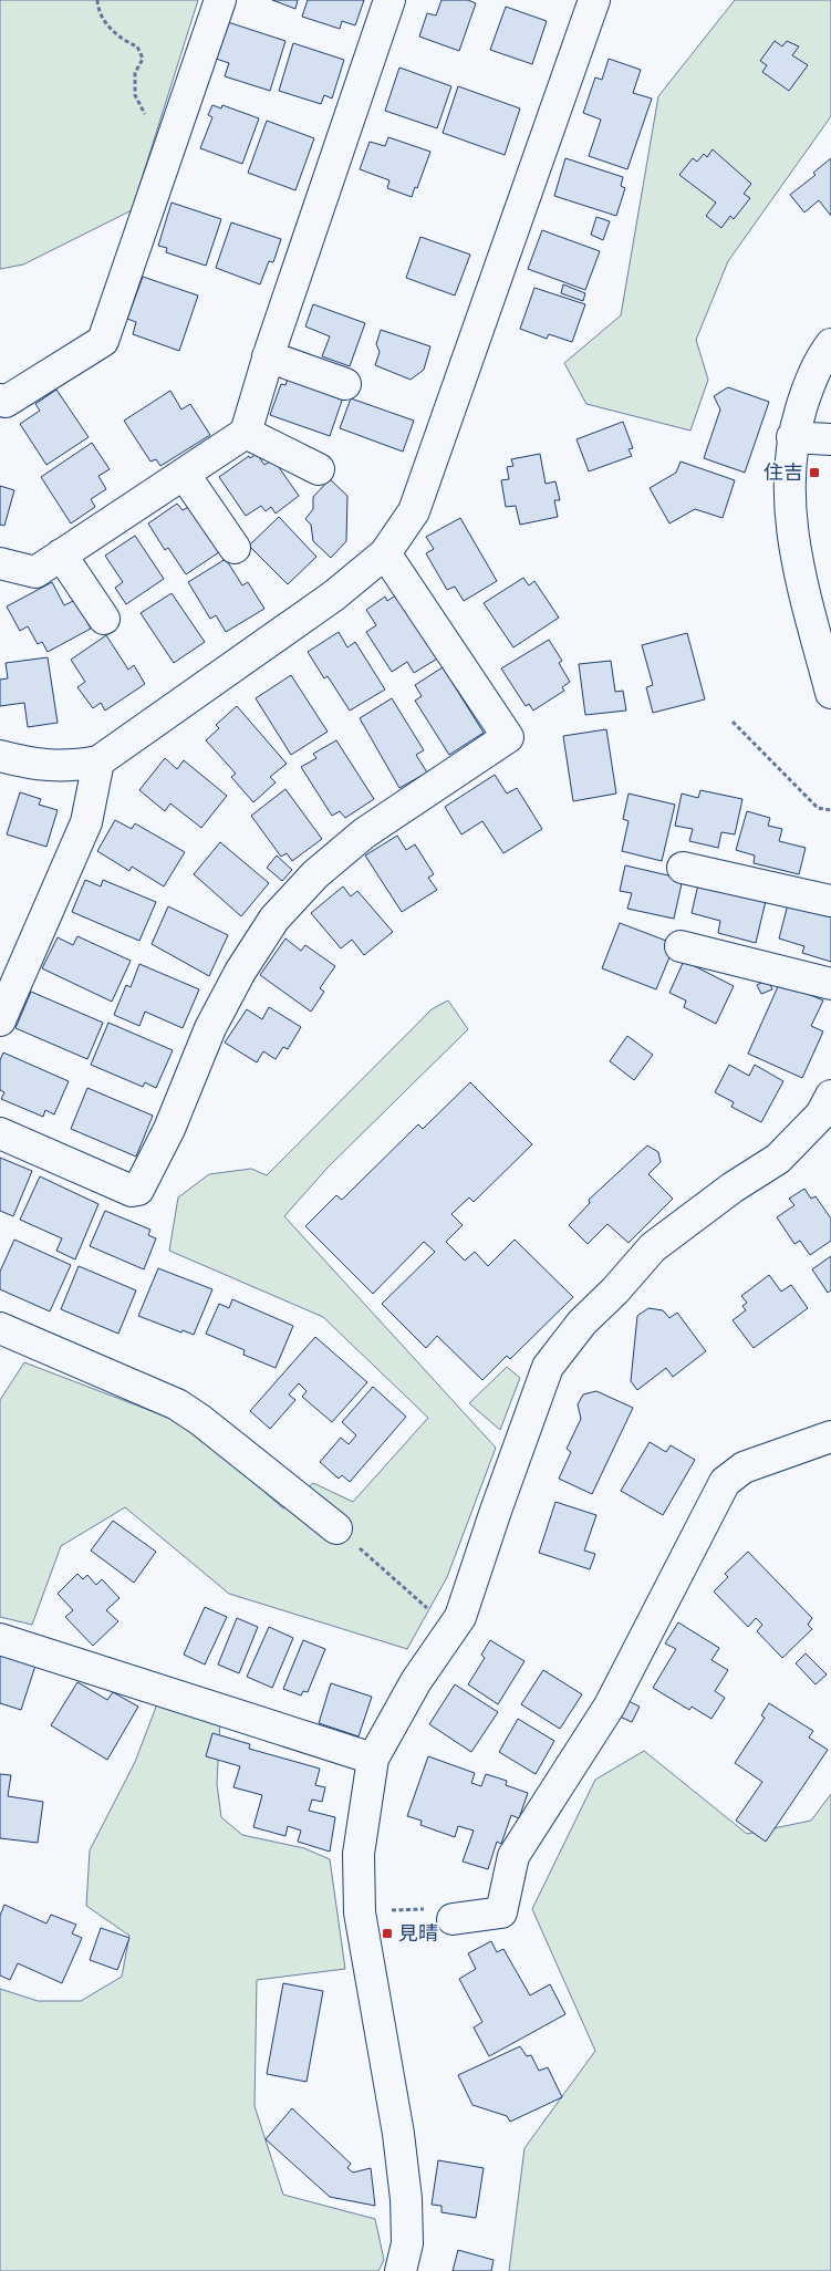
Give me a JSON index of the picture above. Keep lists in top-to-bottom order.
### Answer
{
  "places": {
    "transit": ["住吉", "見晴"]
  }
}
